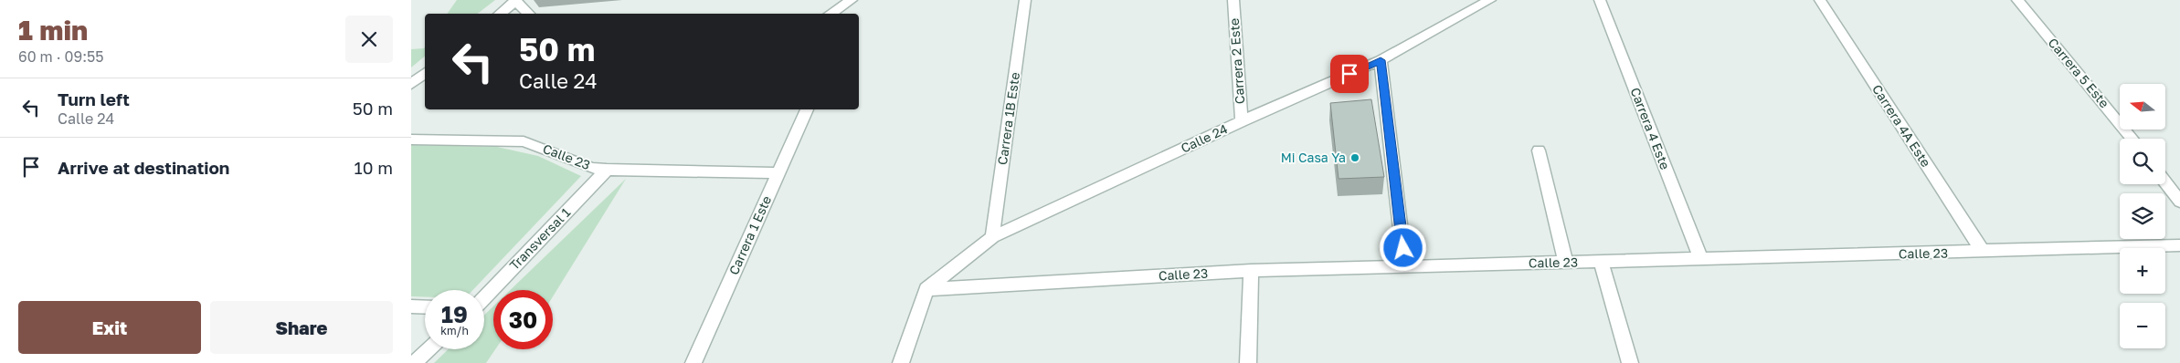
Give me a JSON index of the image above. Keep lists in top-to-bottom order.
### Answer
{
  "streets": {
    "street": [
      "Carrera 2 Este",
      "Carrera 5 Este",
      "Carrera 1B Este",
      "Carrera 4A Este",
      "Carrera 4 Este",
      "Calle 24",
      "Calle 23",
      "Carrera 1 Este",
      "Transversal 1"
    ]
  },
  "crossings": [
    ["Carrera 2 Este", "Calle 24"],
    ["Carrera 1B Este", "Calle 24"],
    ["Carrera 4A Este", "Calle 23"],
    ["Carrera 4 Este", "Calle 23"],
    ["Calle 24", "Calle 23"],
    ["Calle 23", "Carrera 1 Este"],
    ["Calle 23", "Transversal 1"]
  ],
  "places": ["Mi Casa Ya"],
  "north": "left",
  "page": {
    "heading": ["1 min", "60 m · 09:55"],
    "turn": ["50 m", "Calle 24"],
    "list": [
      {
        "name": "Turn left",
        "note": "Calle 24",
        "value": "50 m"
      },
      {
        "name": "Arrive at destination",
        "value": "10 m"
      }
    ],
    "map_buttons": ["+", "−"],
    "speed": "19 km/h",
    "limit": "30",
    "buttons": ["Exit", "Share"]
  }
}
